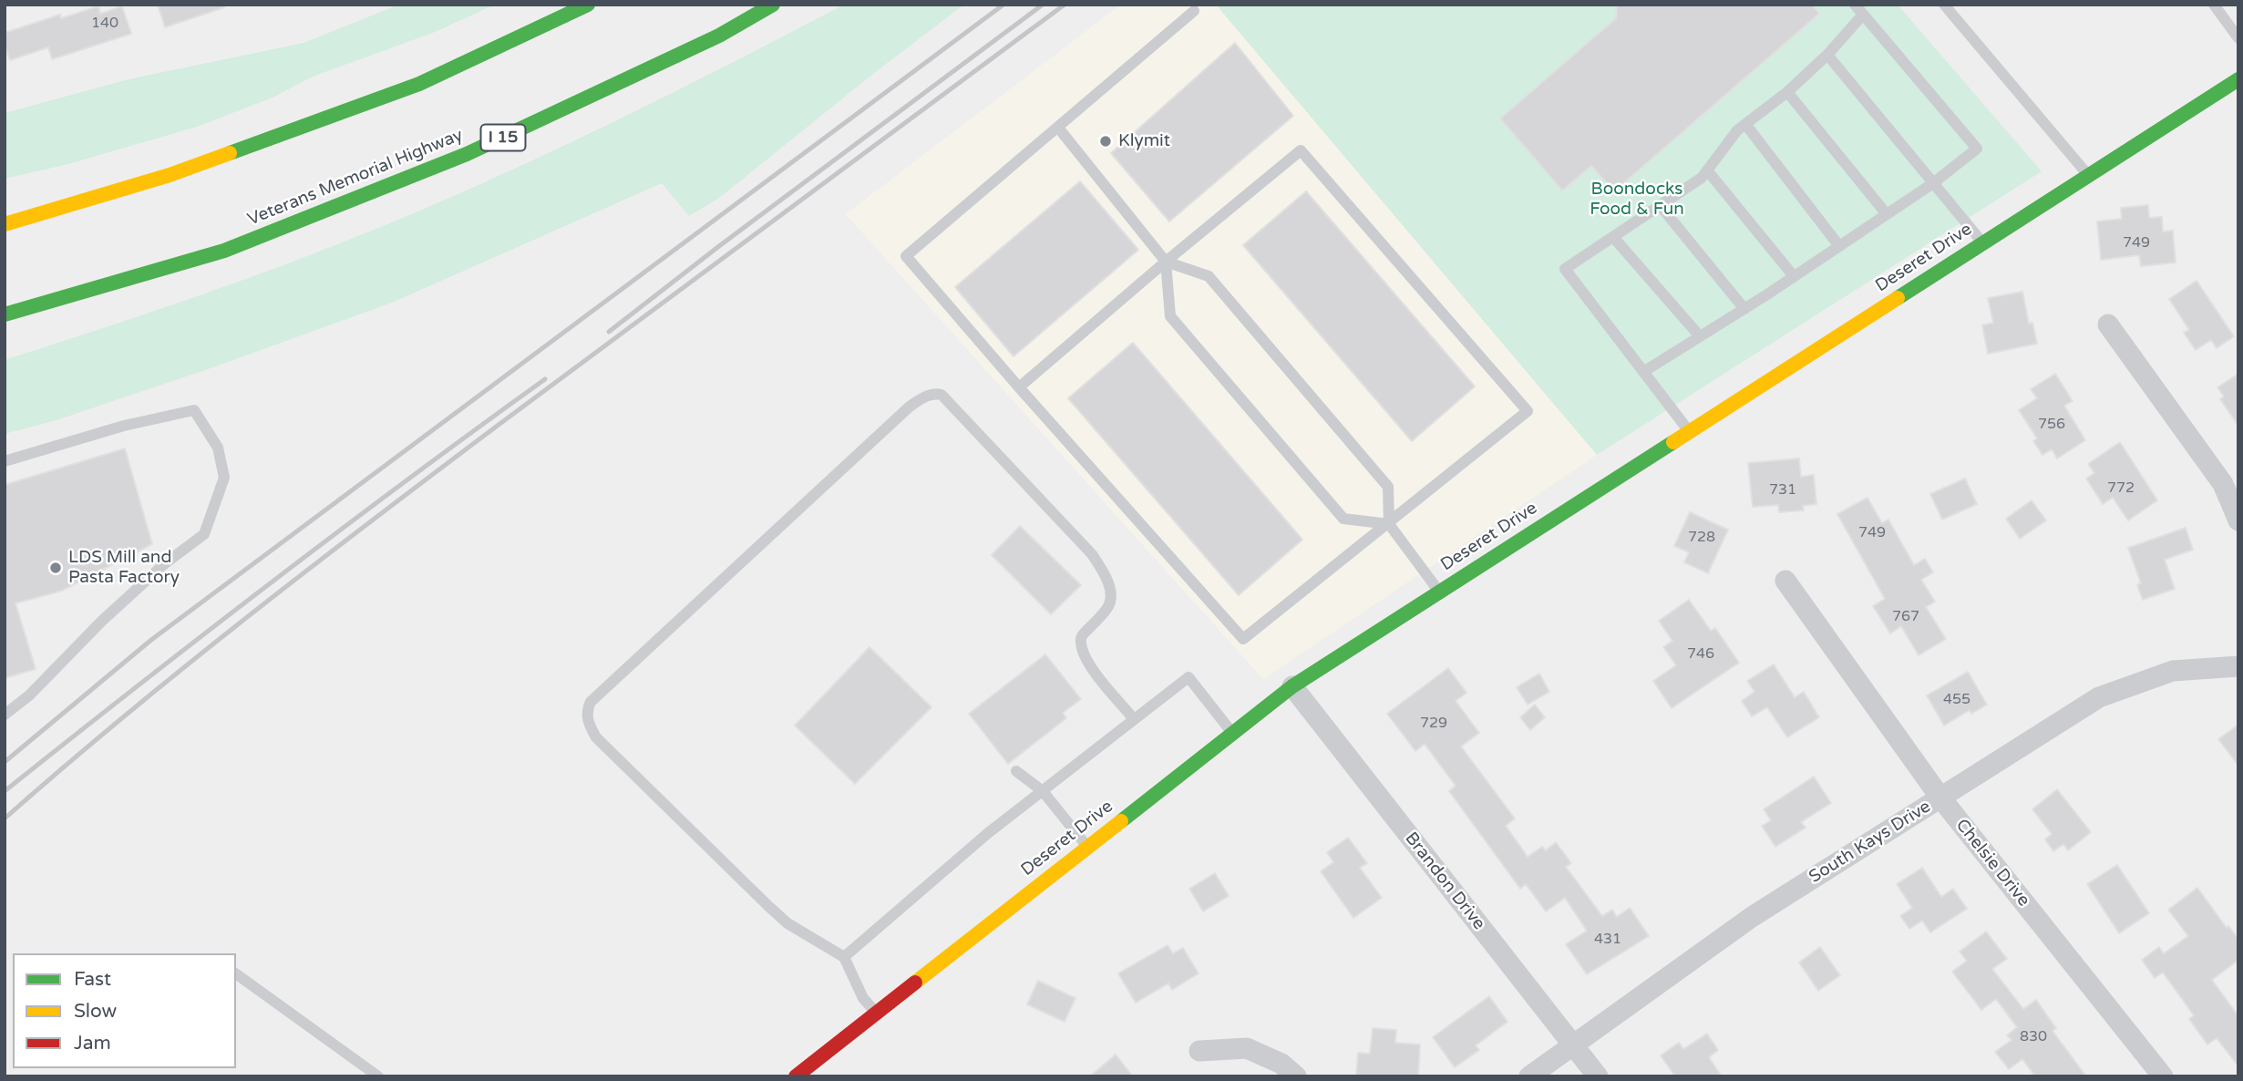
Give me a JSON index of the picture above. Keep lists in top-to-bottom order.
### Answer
{
  "streets": {
    "main road": ["I 15", "Veterans Memorial Highway", "Deseret Drive"],
    "street": ["South Kays Drive", "Chelsie Drive", "Brandon Drive"]
  },
  "crossings": [
    ["Deseret Drive", "Brandon Drive"],
    ["South Kays Drive", "Chelsie Drive"],
    ["South Kays Drive", "Brandon Drive"]
  ],
  "parks": ["Boondocks Food & Fun"],
  "places": ["Klymit", "LDS Mill and Pasta Factory"],
  "house_numbers": [
    "140",
    "749",
    "756",
    "772",
    "731",
    "749",
    "728",
    "767",
    "746",
    "455",
    "729",
    "431",
    "830"
  ],
  "legend": ["Fast", "Slow", "Jam"]
}
